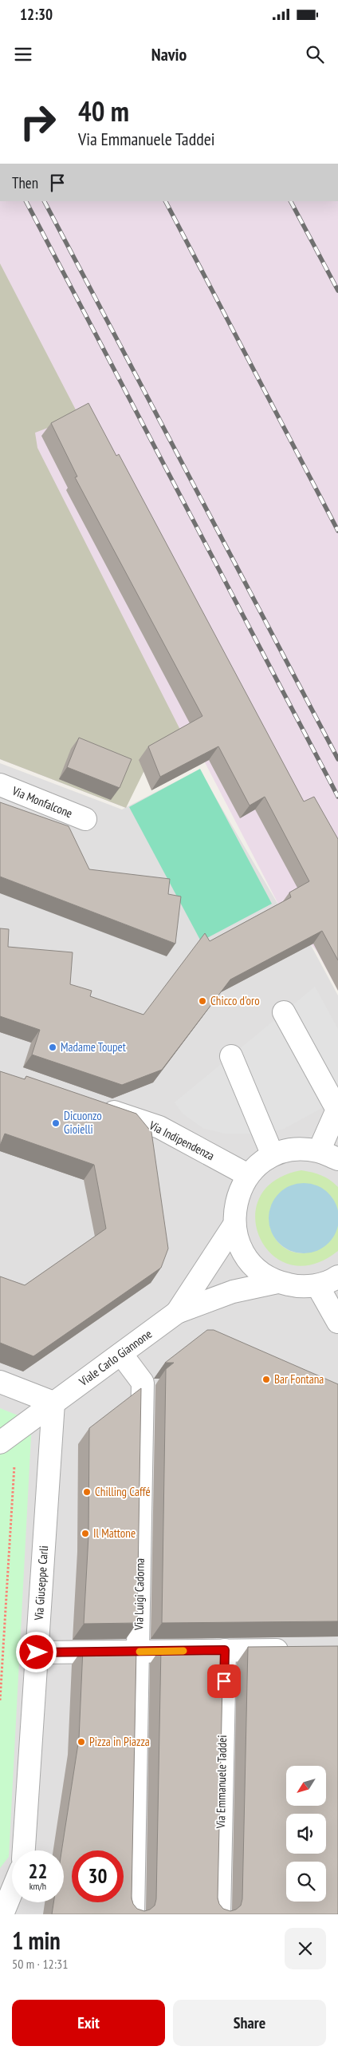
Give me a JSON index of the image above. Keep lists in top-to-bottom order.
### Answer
{
  "streets": {
    "street": [
      "Via Monfalcone",
      "Via Indipendenza",
      "Viale Carlo Giannone",
      "Via Giuseppe Carli",
      "Via Luigi Cadorna",
      "Via Emmanuele Taddei"
    ]
  },
  "crossings": [
    ["Viale Carlo Giannone", "Via Giuseppe Carli"],
    ["Viale Carlo Giannone", "Via Luigi Cadorna"]
  ],
  "places": [
    "Chicco d'oro",
    "Madame Toupet",
    "Dicuonzo Gioielli",
    "Bar Fontana",
    "Chilling Caffé",
    "Il Mattone",
    "Pizza in Piazza"
  ],
  "north": "bottom left",
  "page": {
    "status": "12:30",
    "header": "Navio",
    "turn": ["40 m", "Via Emmanuele Taddei"],
    "then": "Then",
    "speed": "22 km/h",
    "limit": "30",
    "heading": ["1 min", "50 m · 12:31"],
    "buttons": ["Exit", "Share"]
  }
}
